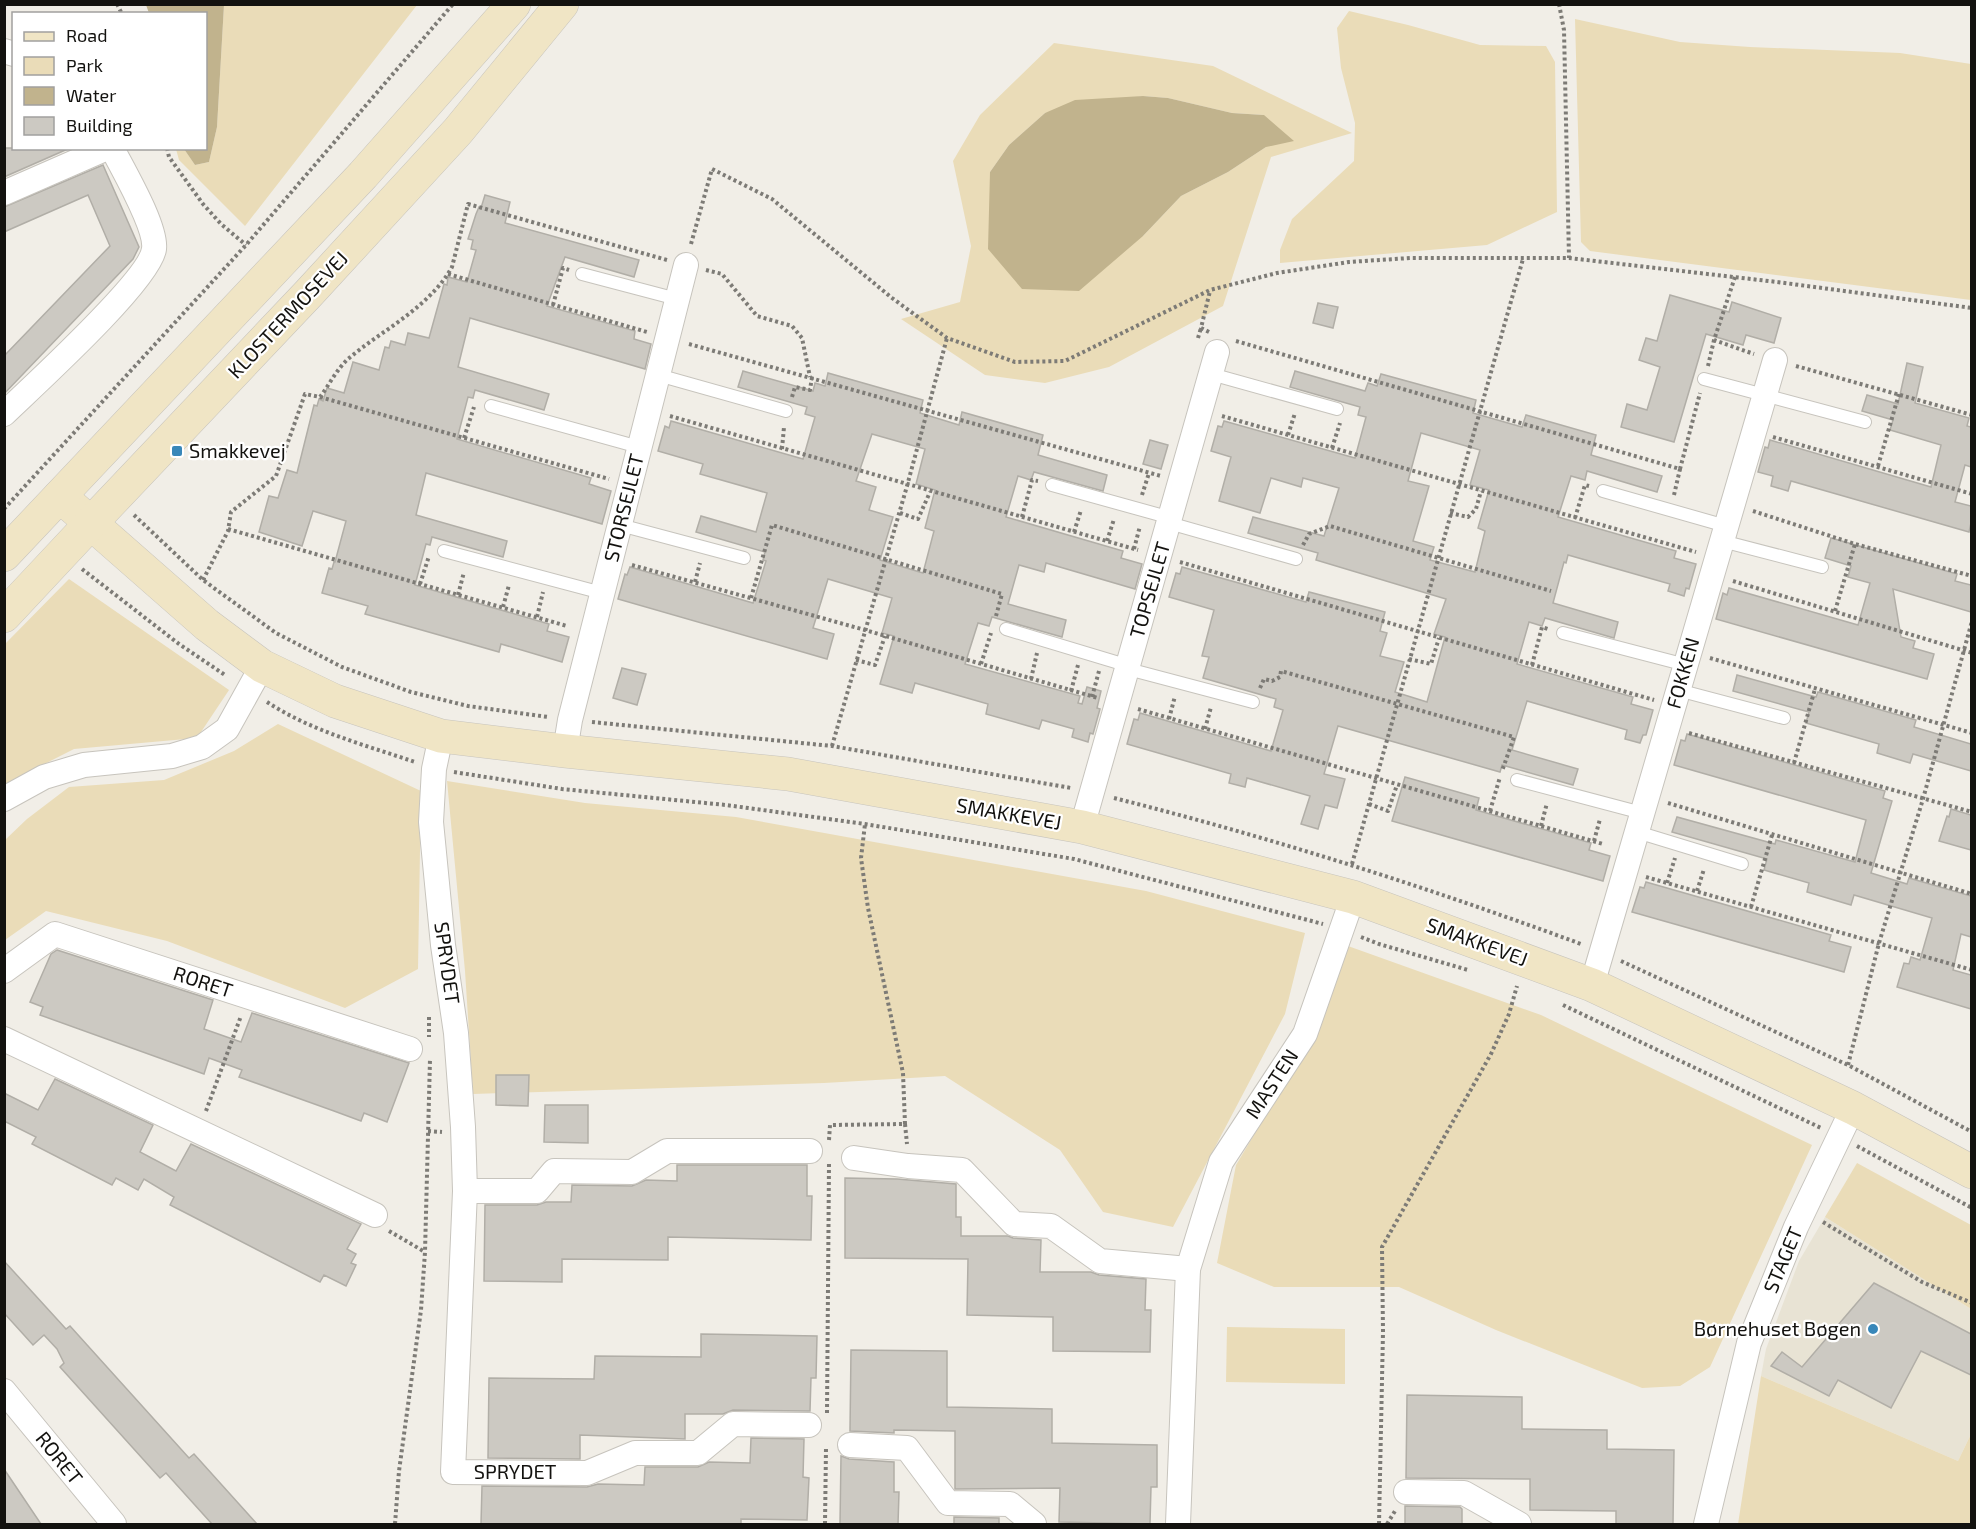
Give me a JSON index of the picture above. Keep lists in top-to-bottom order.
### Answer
{
  "streets": {
    "street": [
      "KLOSTERMOSEVEJ",
      "STORSEJLET",
      "TOPSEJLET",
      "FOKKEN",
      "SMAKKEVEJ",
      "SPRYDET",
      "RORET",
      "MASTEN",
      "STAGET"
    ]
  },
  "crossings": [
    ["KLOSTERMOSEVEJ", "SMAKKEVEJ"],
    ["STORSEJLET", "SMAKKEVEJ"],
    ["TOPSEJLET", "SMAKKEVEJ"],
    ["FOKKEN", "SMAKKEVEJ"],
    ["SMAKKEVEJ", "SPRYDET"],
    ["SMAKKEVEJ", "MASTEN"],
    ["SMAKKEVEJ", "STAGET"]
  ],
  "places": {
    "transit": ["Smakkevej"],
    "other": ["Børnehuset Bøgen"]
  },
  "legend": [
    "Road",
    "Park",
    "Water",
    "Building"
  ]
}
